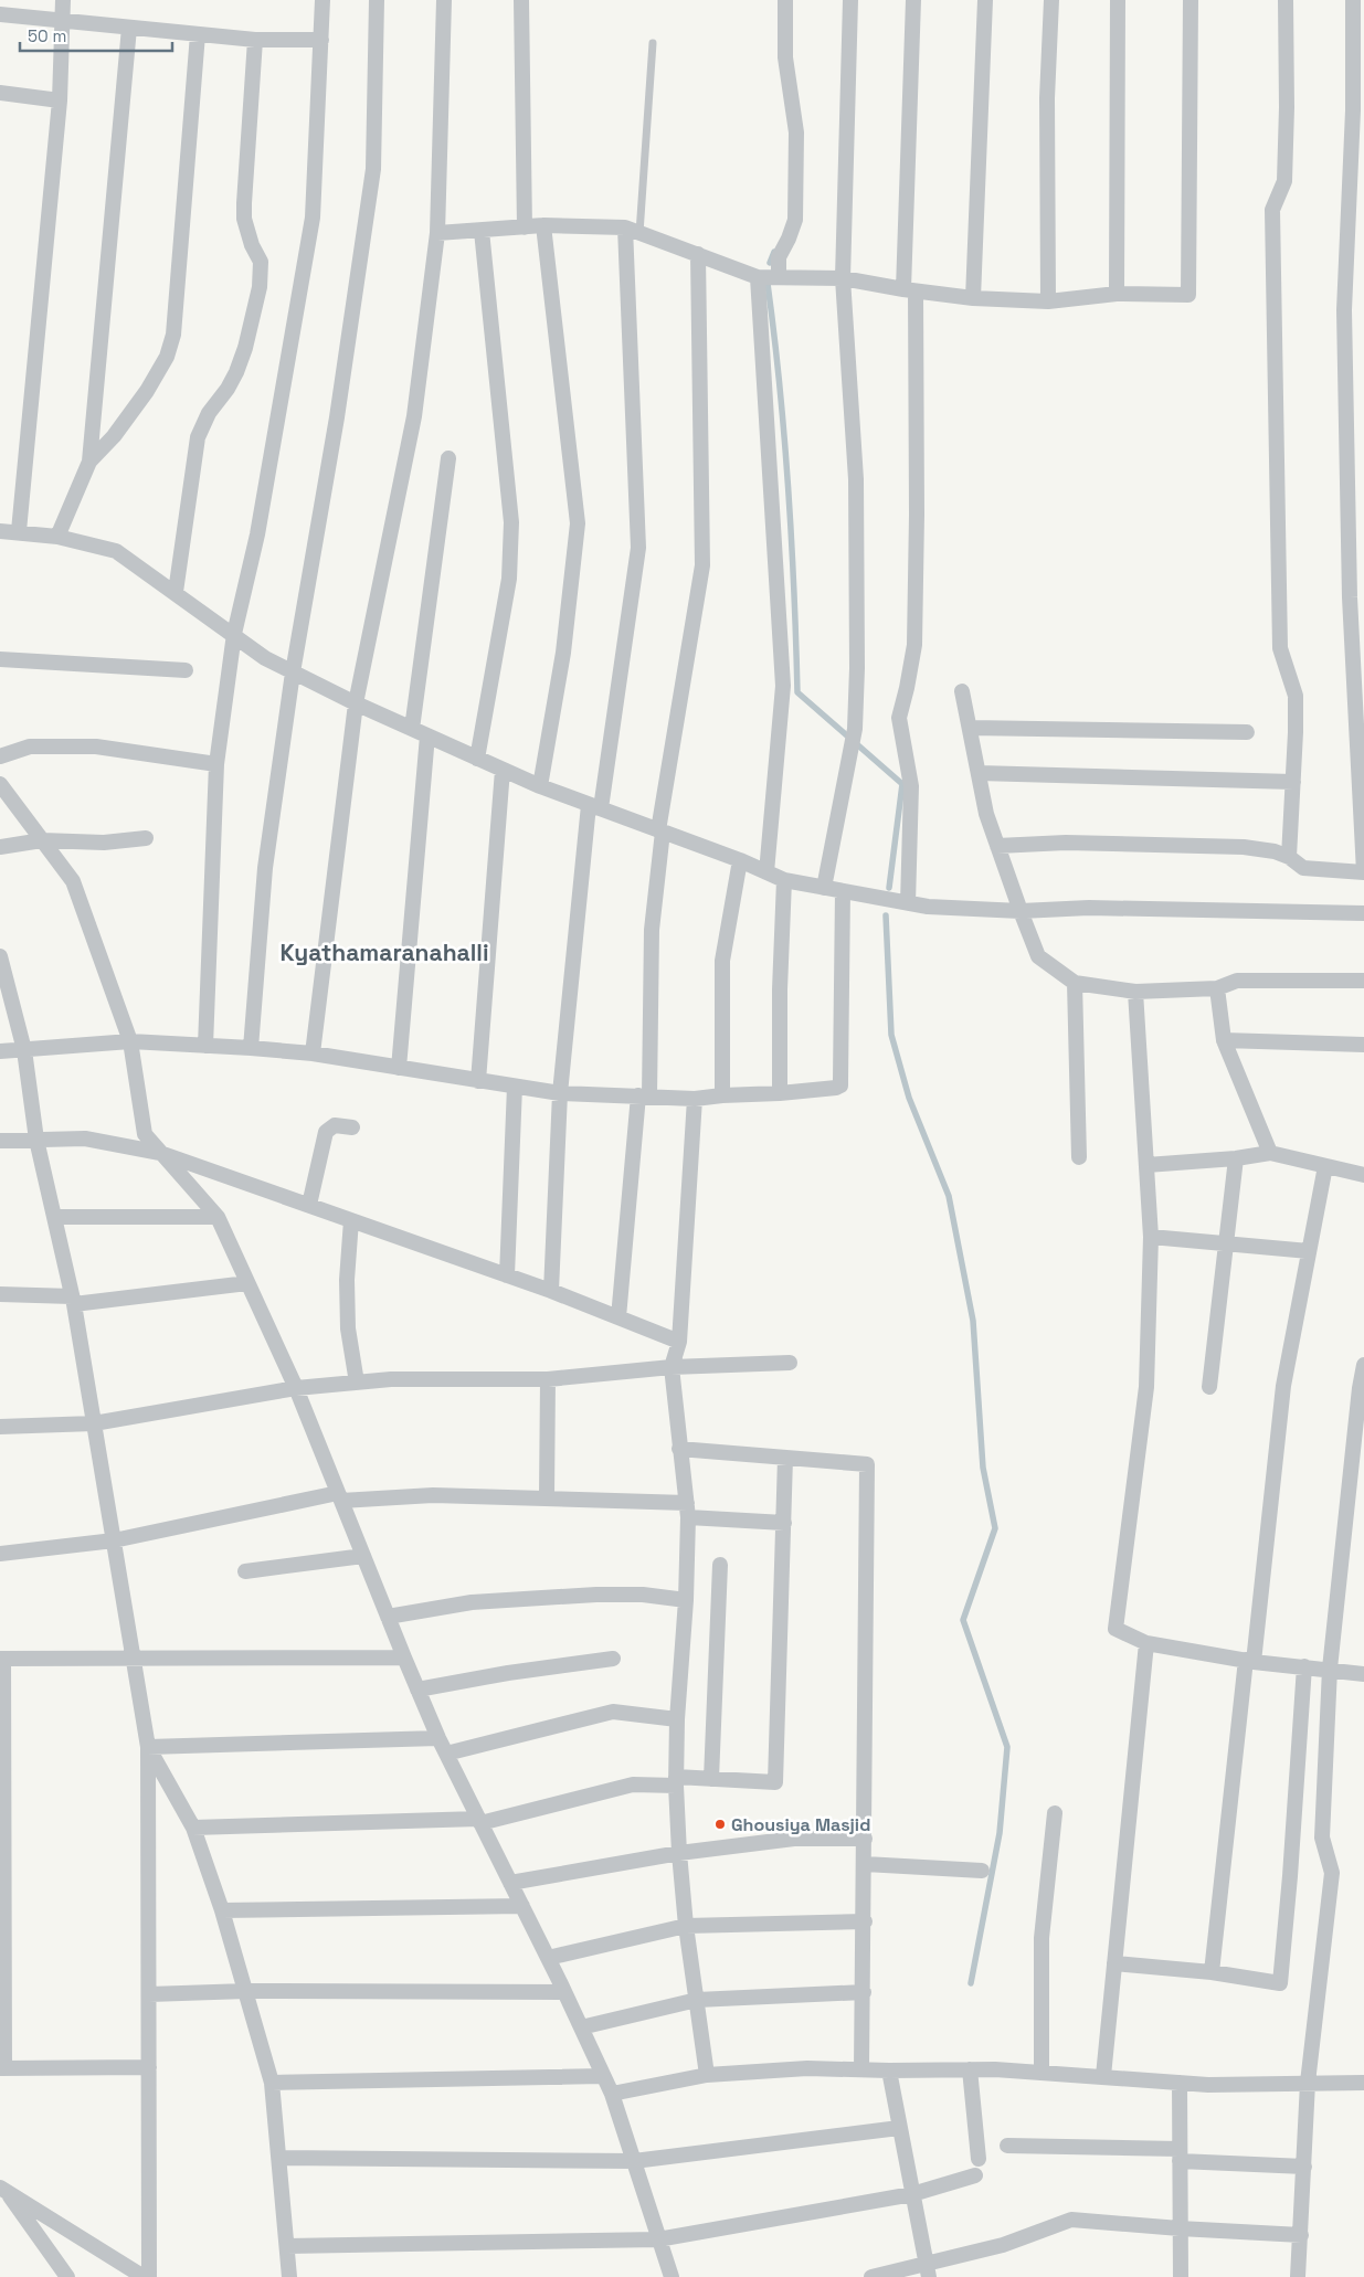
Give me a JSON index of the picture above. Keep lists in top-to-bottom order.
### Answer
{
  "districts": ["Kyathamaranahalli"],
  "places": ["Ghousiya Masjid"],
  "scale_bar": "50 m"
}
